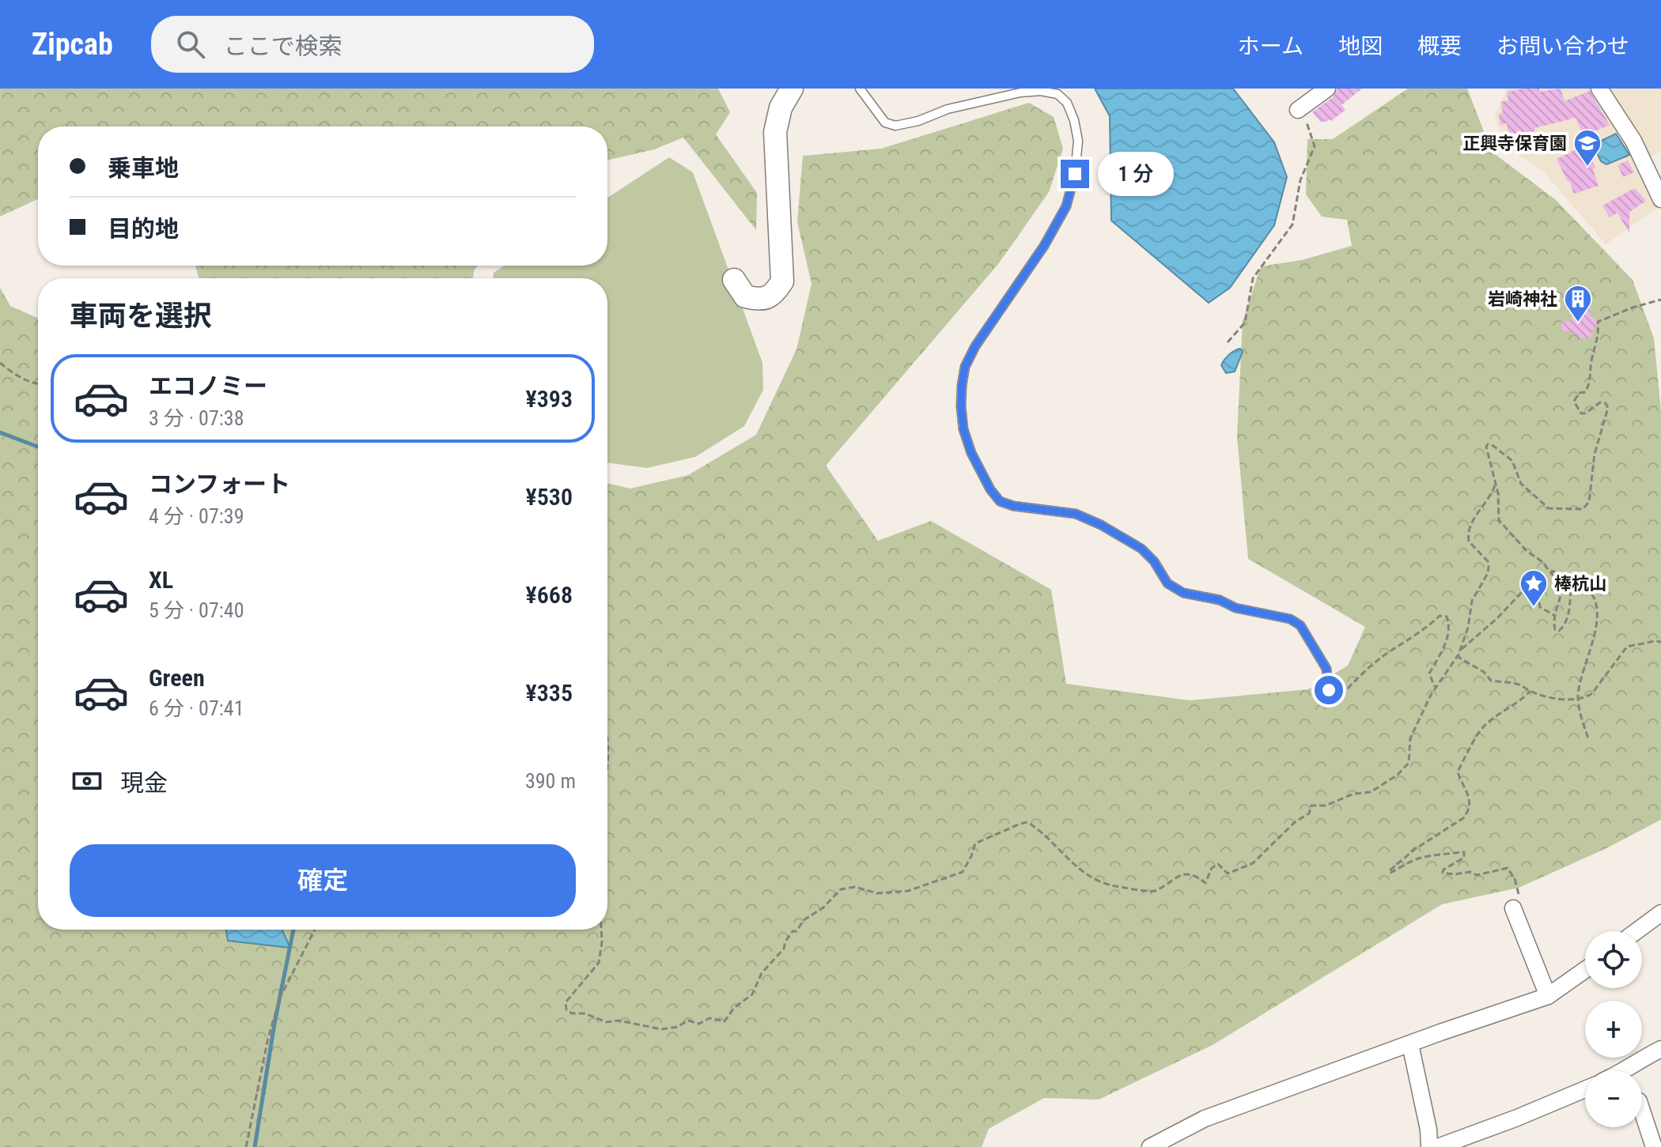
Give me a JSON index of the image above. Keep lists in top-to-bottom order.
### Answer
{
  "places": {
    "school or university": ["正興寺保育園"],
    "building": ["岩崎神社"],
    "place": ["棒杭山"]
  },
  "page": {
    "header": "Zipcab",
    "search": "ここで検索",
    "nav": [
      "ホーム",
      "地図",
      "概要",
      "お問い合わせ"
    ],
    "banner": ["乗車地", "目的地"],
    "bubble": "1 分",
    "heading": "車両を選択",
    "list": [
      {
        "name": "エコノミー",
        "note": "3 分 · 07:38",
        "value": "¥393"
      },
      {
        "name": "コンフォート",
        "note": "4 分 · 07:39",
        "value": "¥530"
      },
      {
        "name": "XL",
        "note": "5 分 · 07:40",
        "value": "¥668"
      },
      {
        "name": "Green",
        "note": "6 分 · 07:41",
        "value": "¥335"
      }
    ],
    "pay": ["現金", "390 m"],
    "buttons": "確定",
    "map_buttons": ["+", "−"]
  }
}
